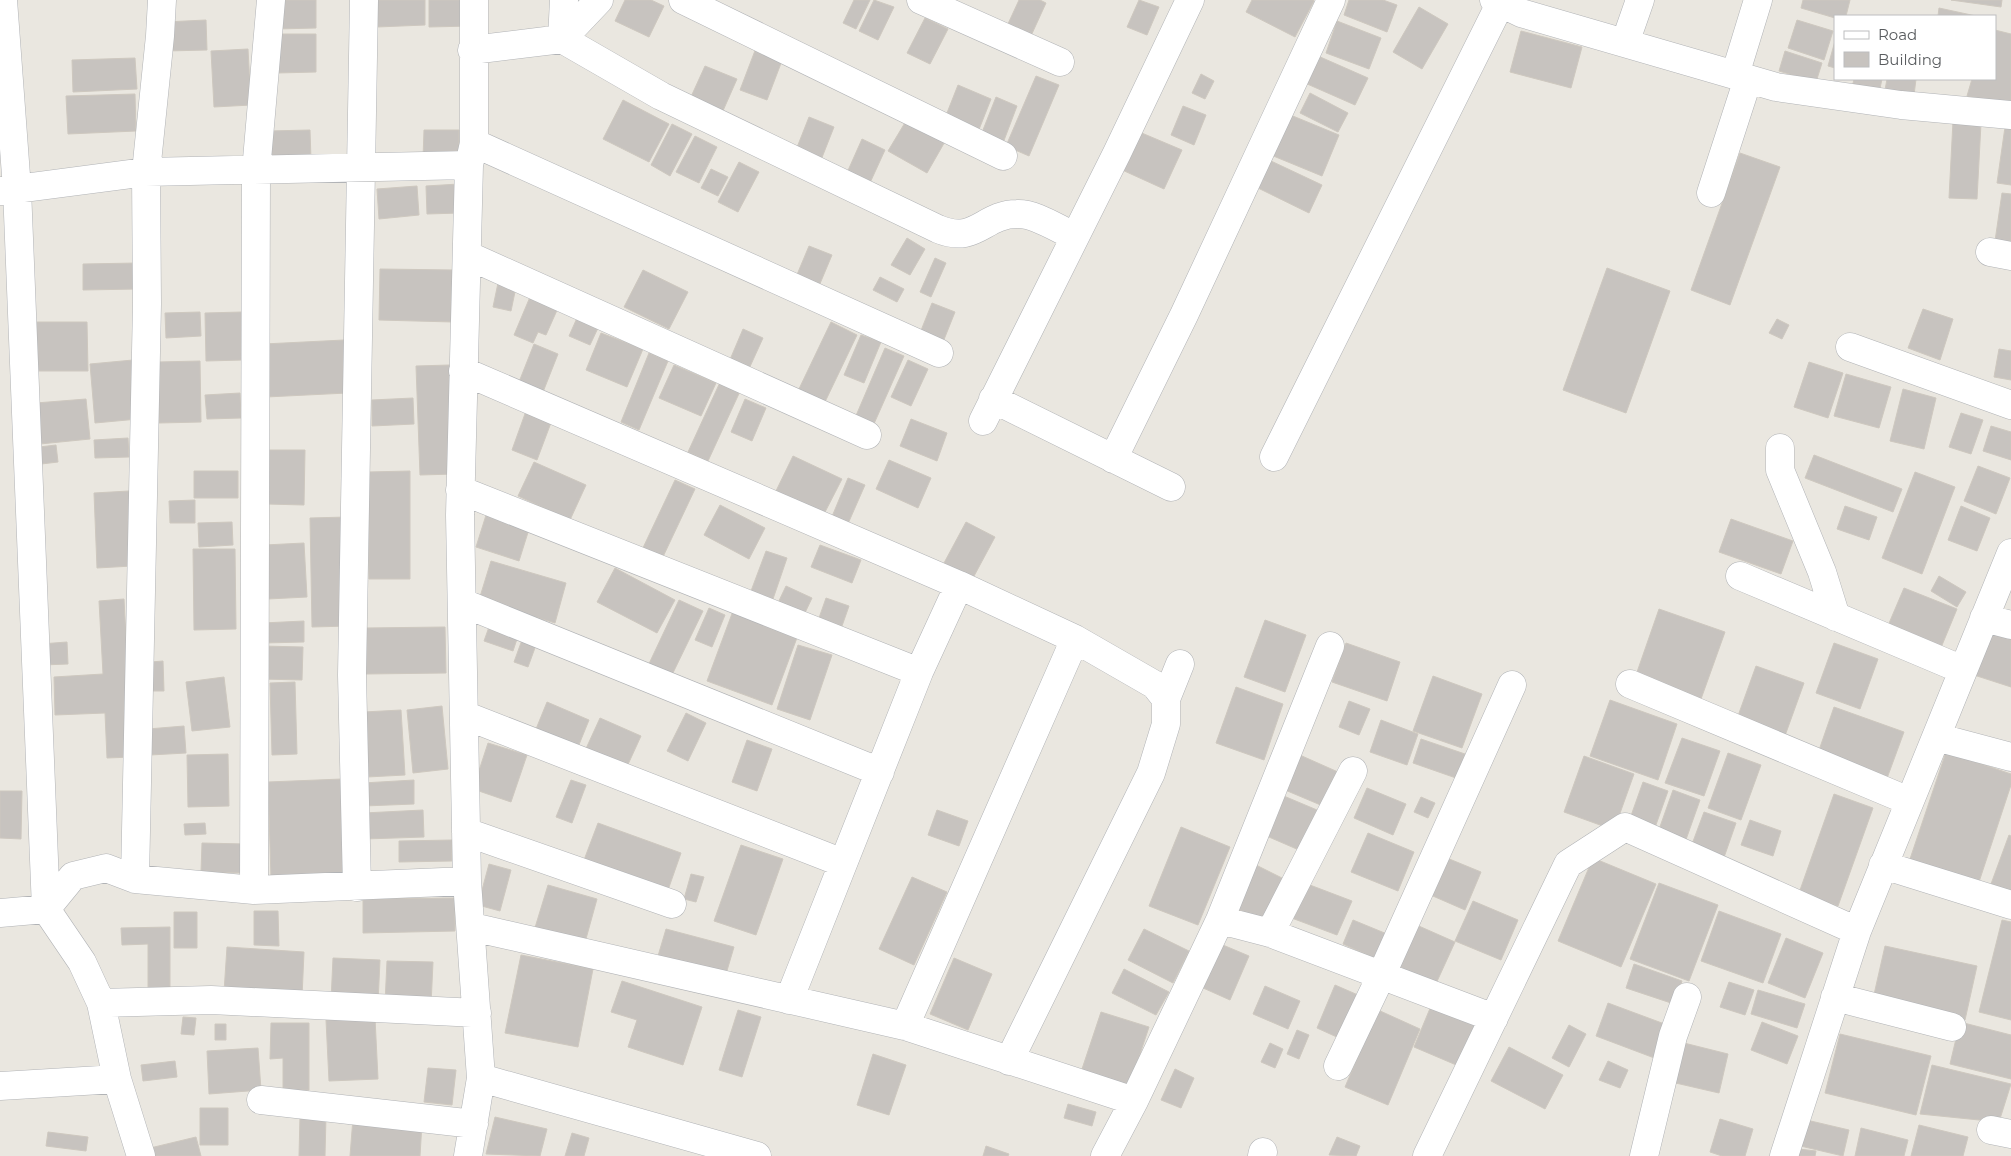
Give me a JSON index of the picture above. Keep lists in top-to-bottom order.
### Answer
{
  "legend": ["Road", "Building"]
}
